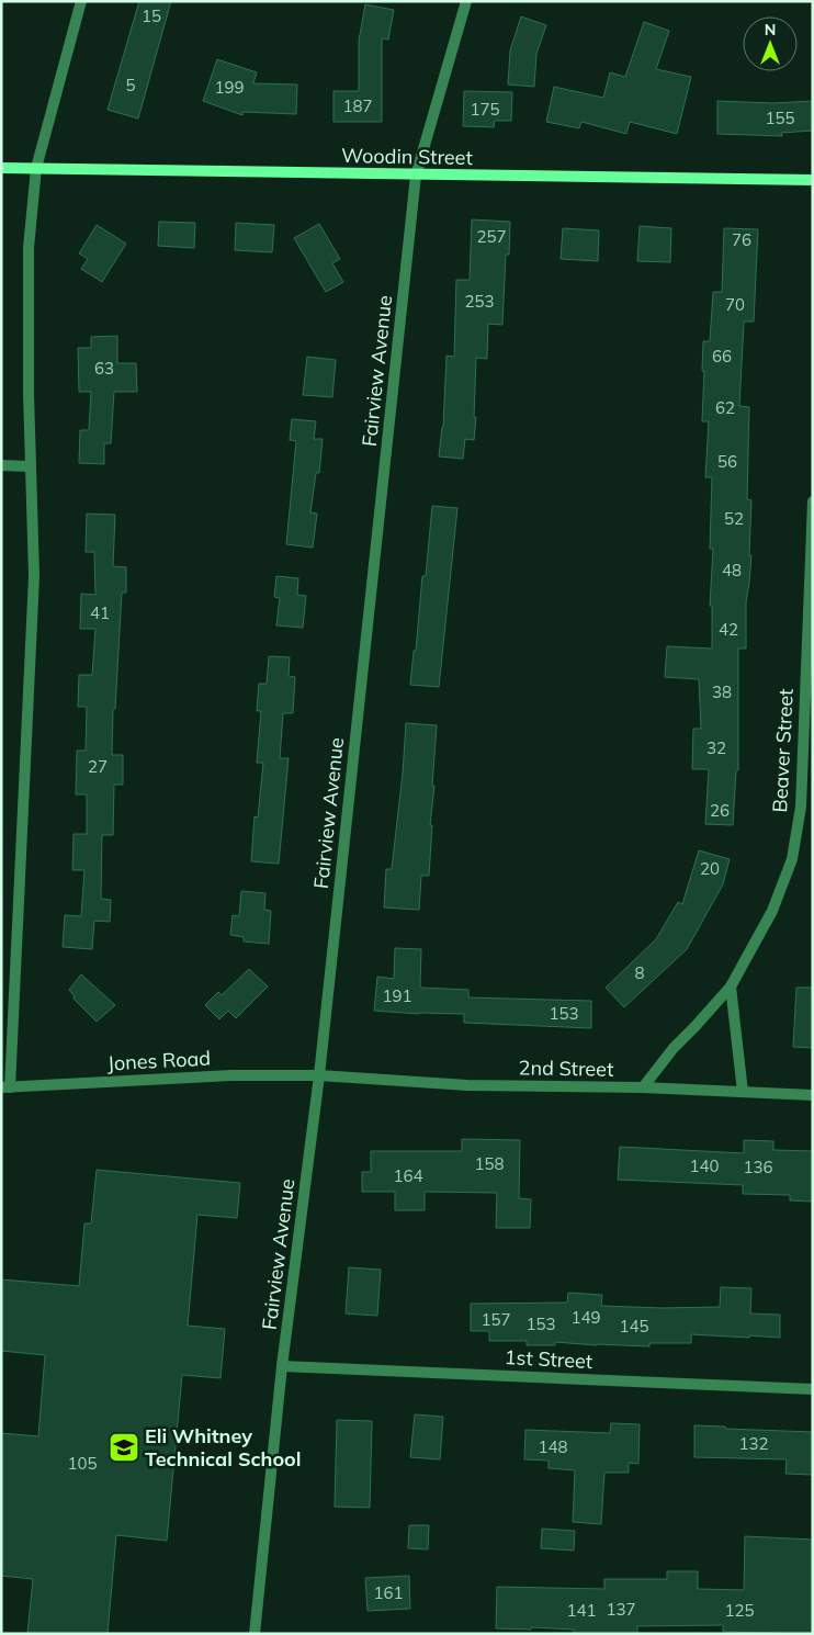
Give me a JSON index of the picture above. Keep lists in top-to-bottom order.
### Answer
{
  "streets": {
    "main road": ["Woodin Street"],
    "street": [
      "Fairview Avenue",
      "Beaver Street",
      "Jones Road",
      "2nd Street",
      "1st Street"
    ]
  },
  "crossings": [
    ["Woodin Street", "Fairview Avenue"],
    ["Fairview Avenue", "Jones Road"],
    ["Fairview Avenue", "2nd Street"],
    ["Fairview Avenue", "1st Street"],
    ["Beaver Street", "2nd Street"],
    ["Jones Road", "2nd Street"]
  ],
  "places": {
    "school or university": ["Eli Whitney Technical School"]
  },
  "house_numbers": [
    "15",
    "5",
    "199",
    "187",
    "175",
    "155",
    "257",
    "76",
    "253",
    "70",
    "66",
    "63",
    "62",
    "56",
    "52",
    "48",
    "41",
    "42",
    "38",
    "32",
    "27",
    "26",
    "20",
    "8",
    "191",
    "153",
    "158",
    "140",
    "136",
    "164",
    "149",
    "157",
    "153",
    "145",
    "132",
    "148",
    "105",
    "161",
    "137",
    "141",
    "125"
  ],
  "north": "top"
}
